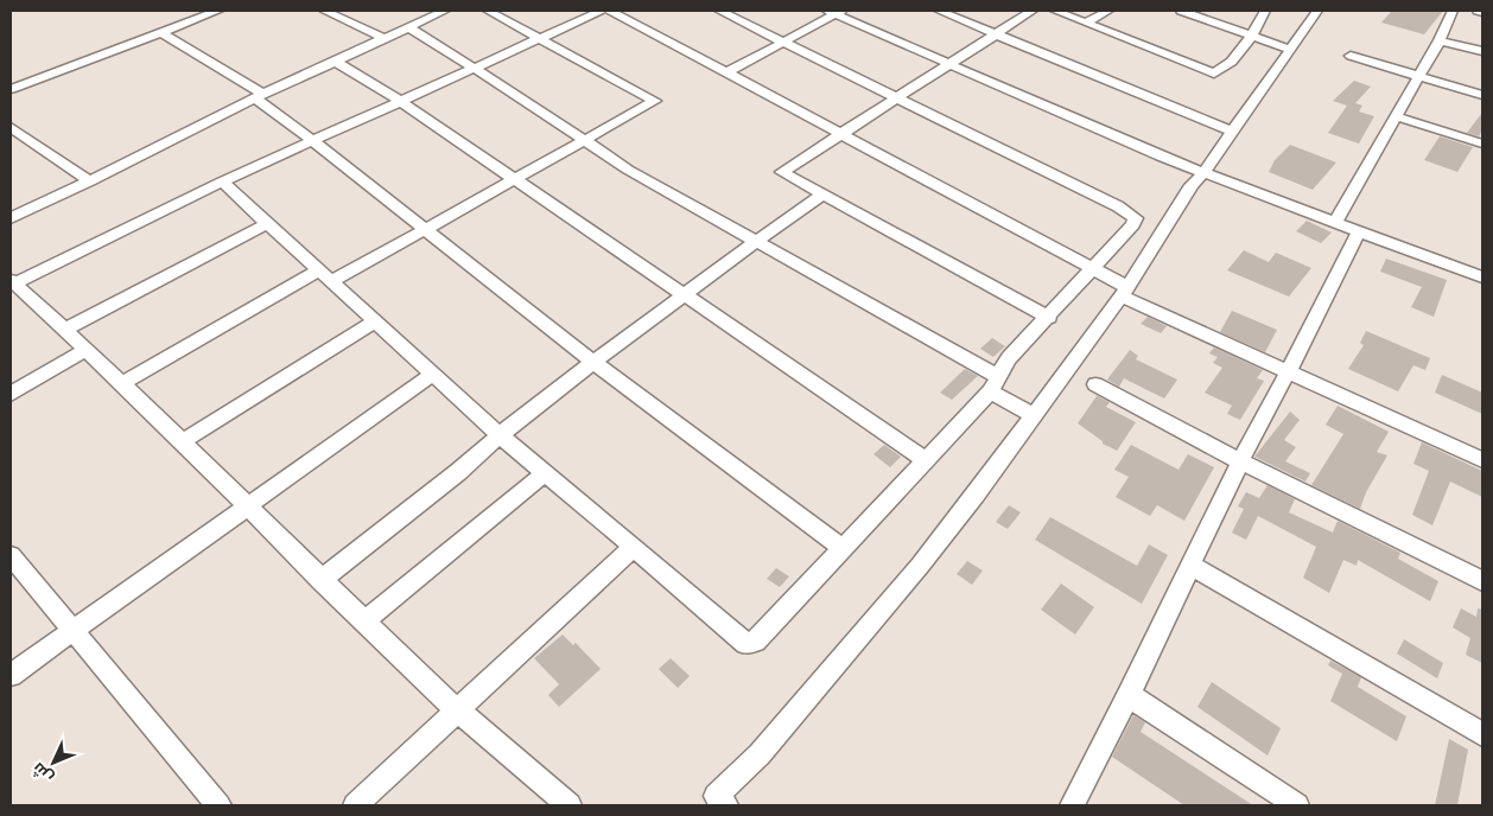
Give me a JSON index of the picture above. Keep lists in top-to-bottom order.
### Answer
{
  "north": "bottom left"
}
